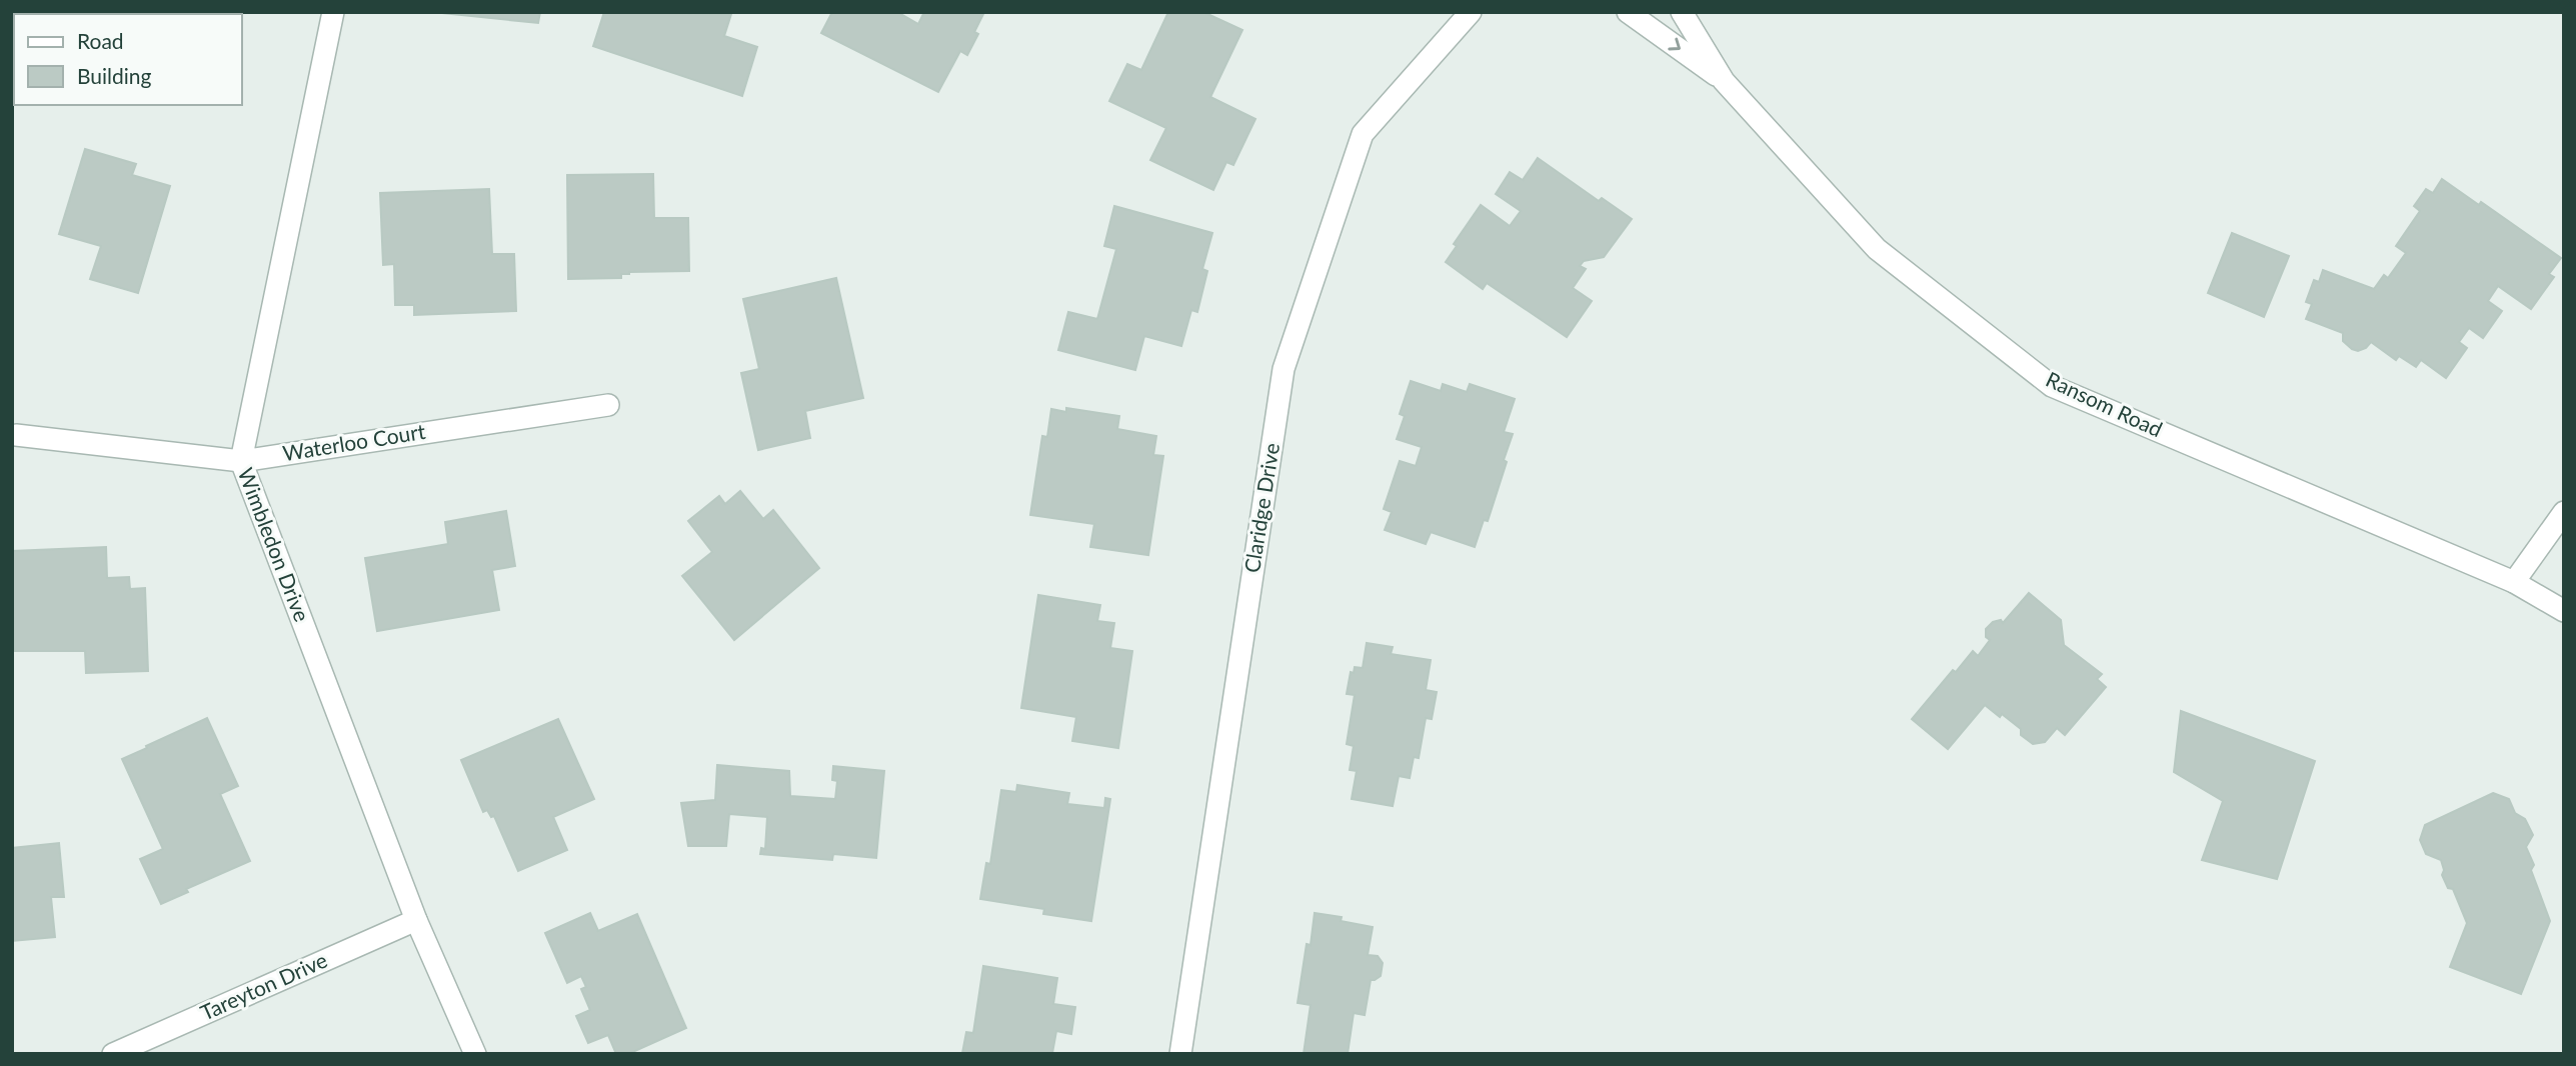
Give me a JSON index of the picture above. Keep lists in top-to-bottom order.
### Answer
{
  "streets": {
    "street": [
      "Ransom Road",
      "Waterloo Court",
      "Claridge Drive",
      "Wimbledon Drive",
      "Tareyton Drive"
    ]
  },
  "crossings": [
    ["Waterloo Court", "Wimbledon Drive"],
    ["Wimbledon Drive", "Tareyton Drive"]
  ],
  "legend": ["Road", "Building"]
}
